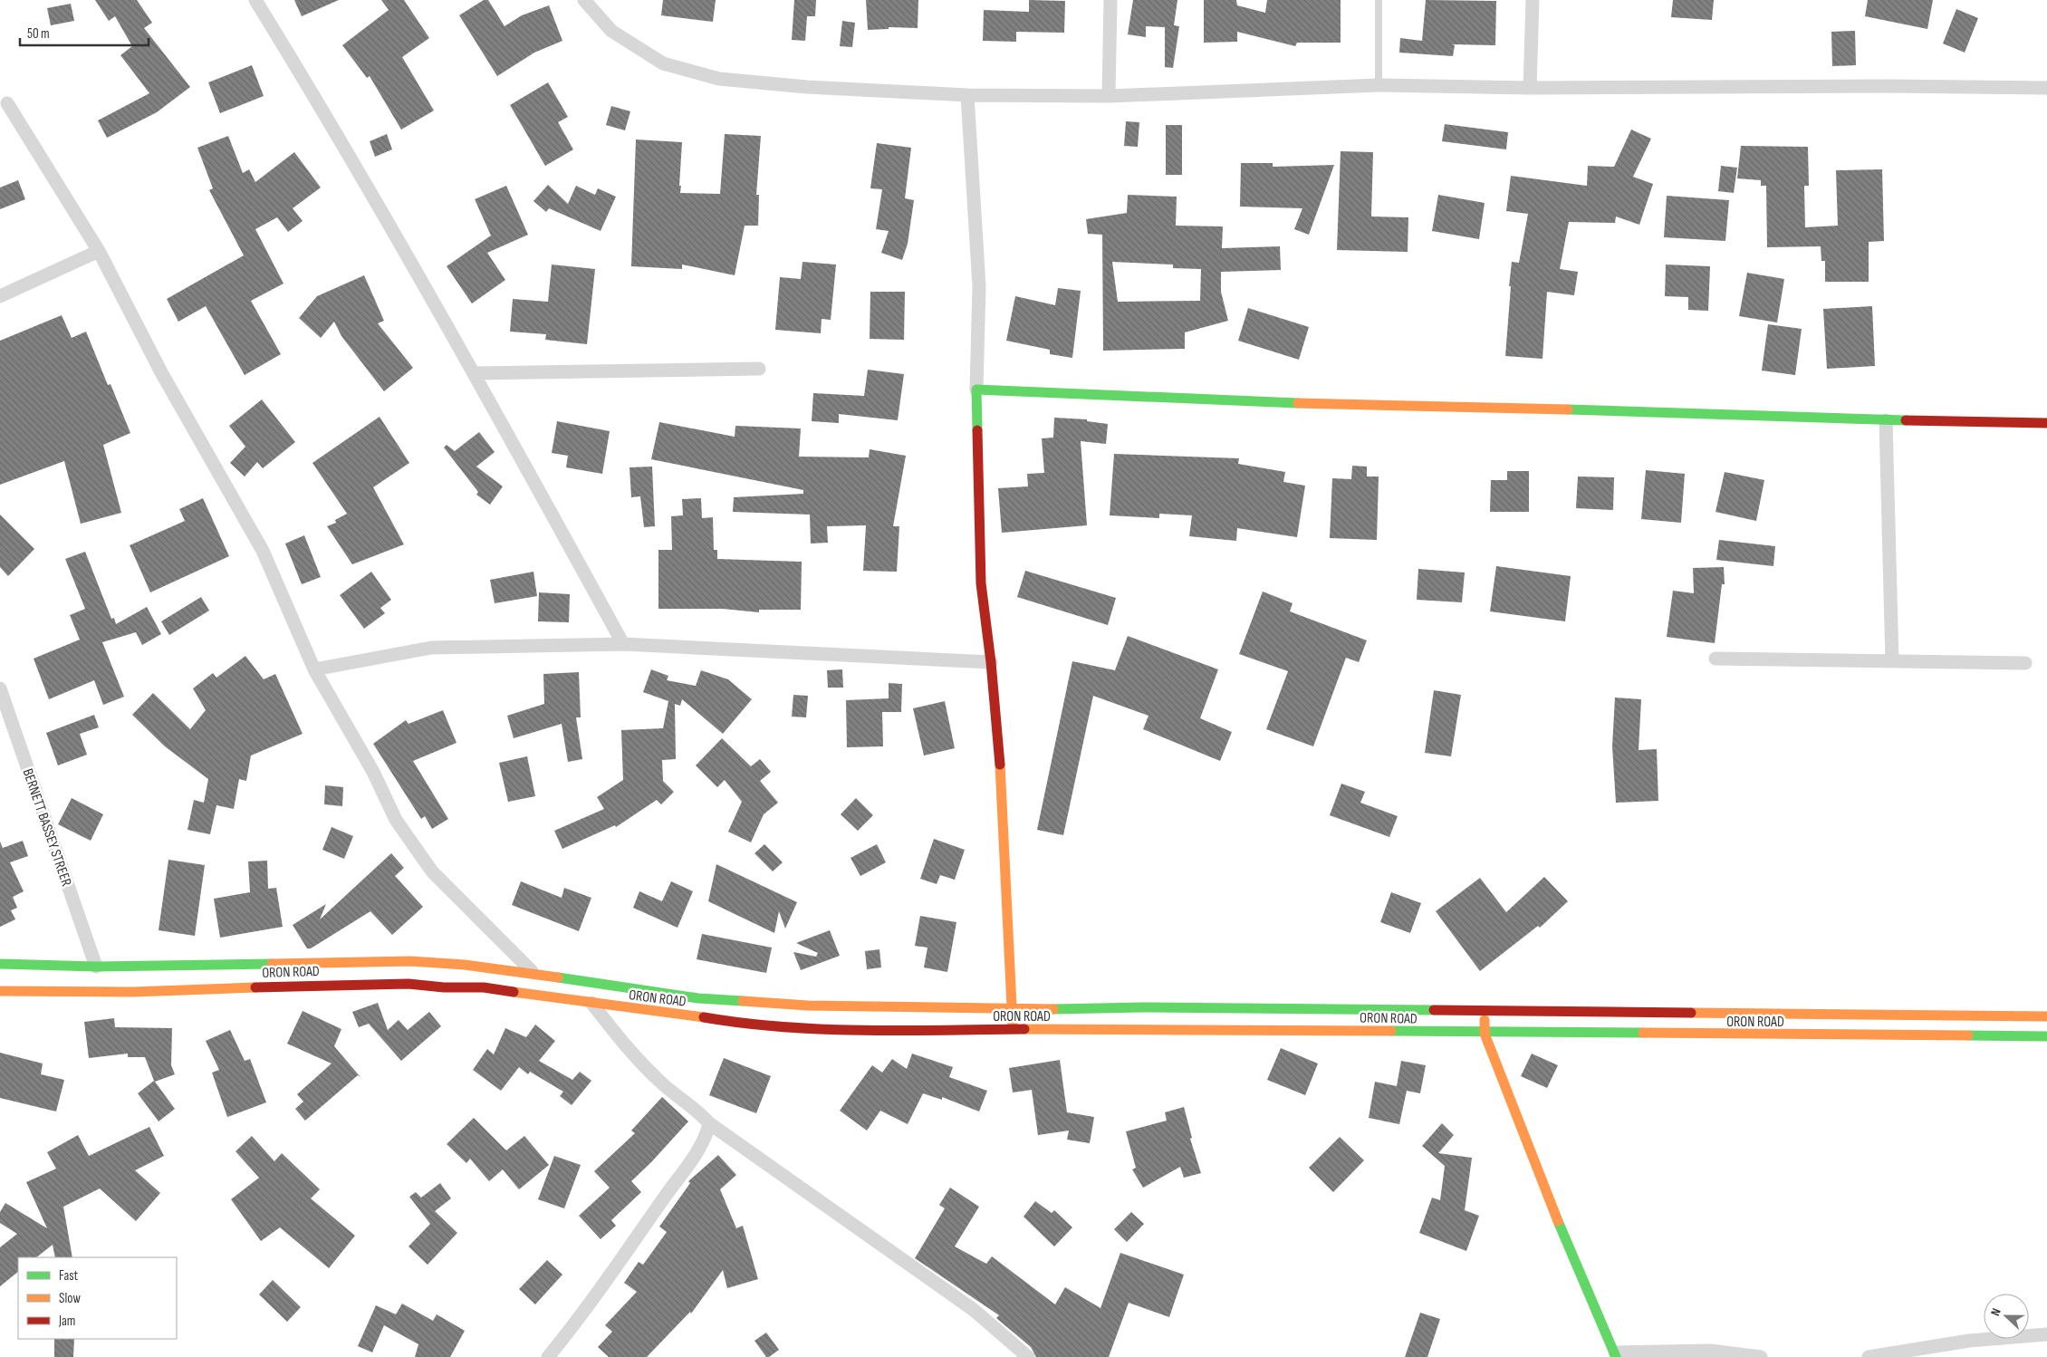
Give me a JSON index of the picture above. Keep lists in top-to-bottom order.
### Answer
{
  "streets": {
    "main road": ["ORON ROAD"],
    "street": ["BERNETT BASSEY STREER"]
  },
  "crossings": [
    ["BERNETT BASSEY STREER", "ORON ROAD"]
  ],
  "legend": ["Fast", "Slow", "Jam"],
  "scale_bar": "50 m",
  "north": "left"
}
